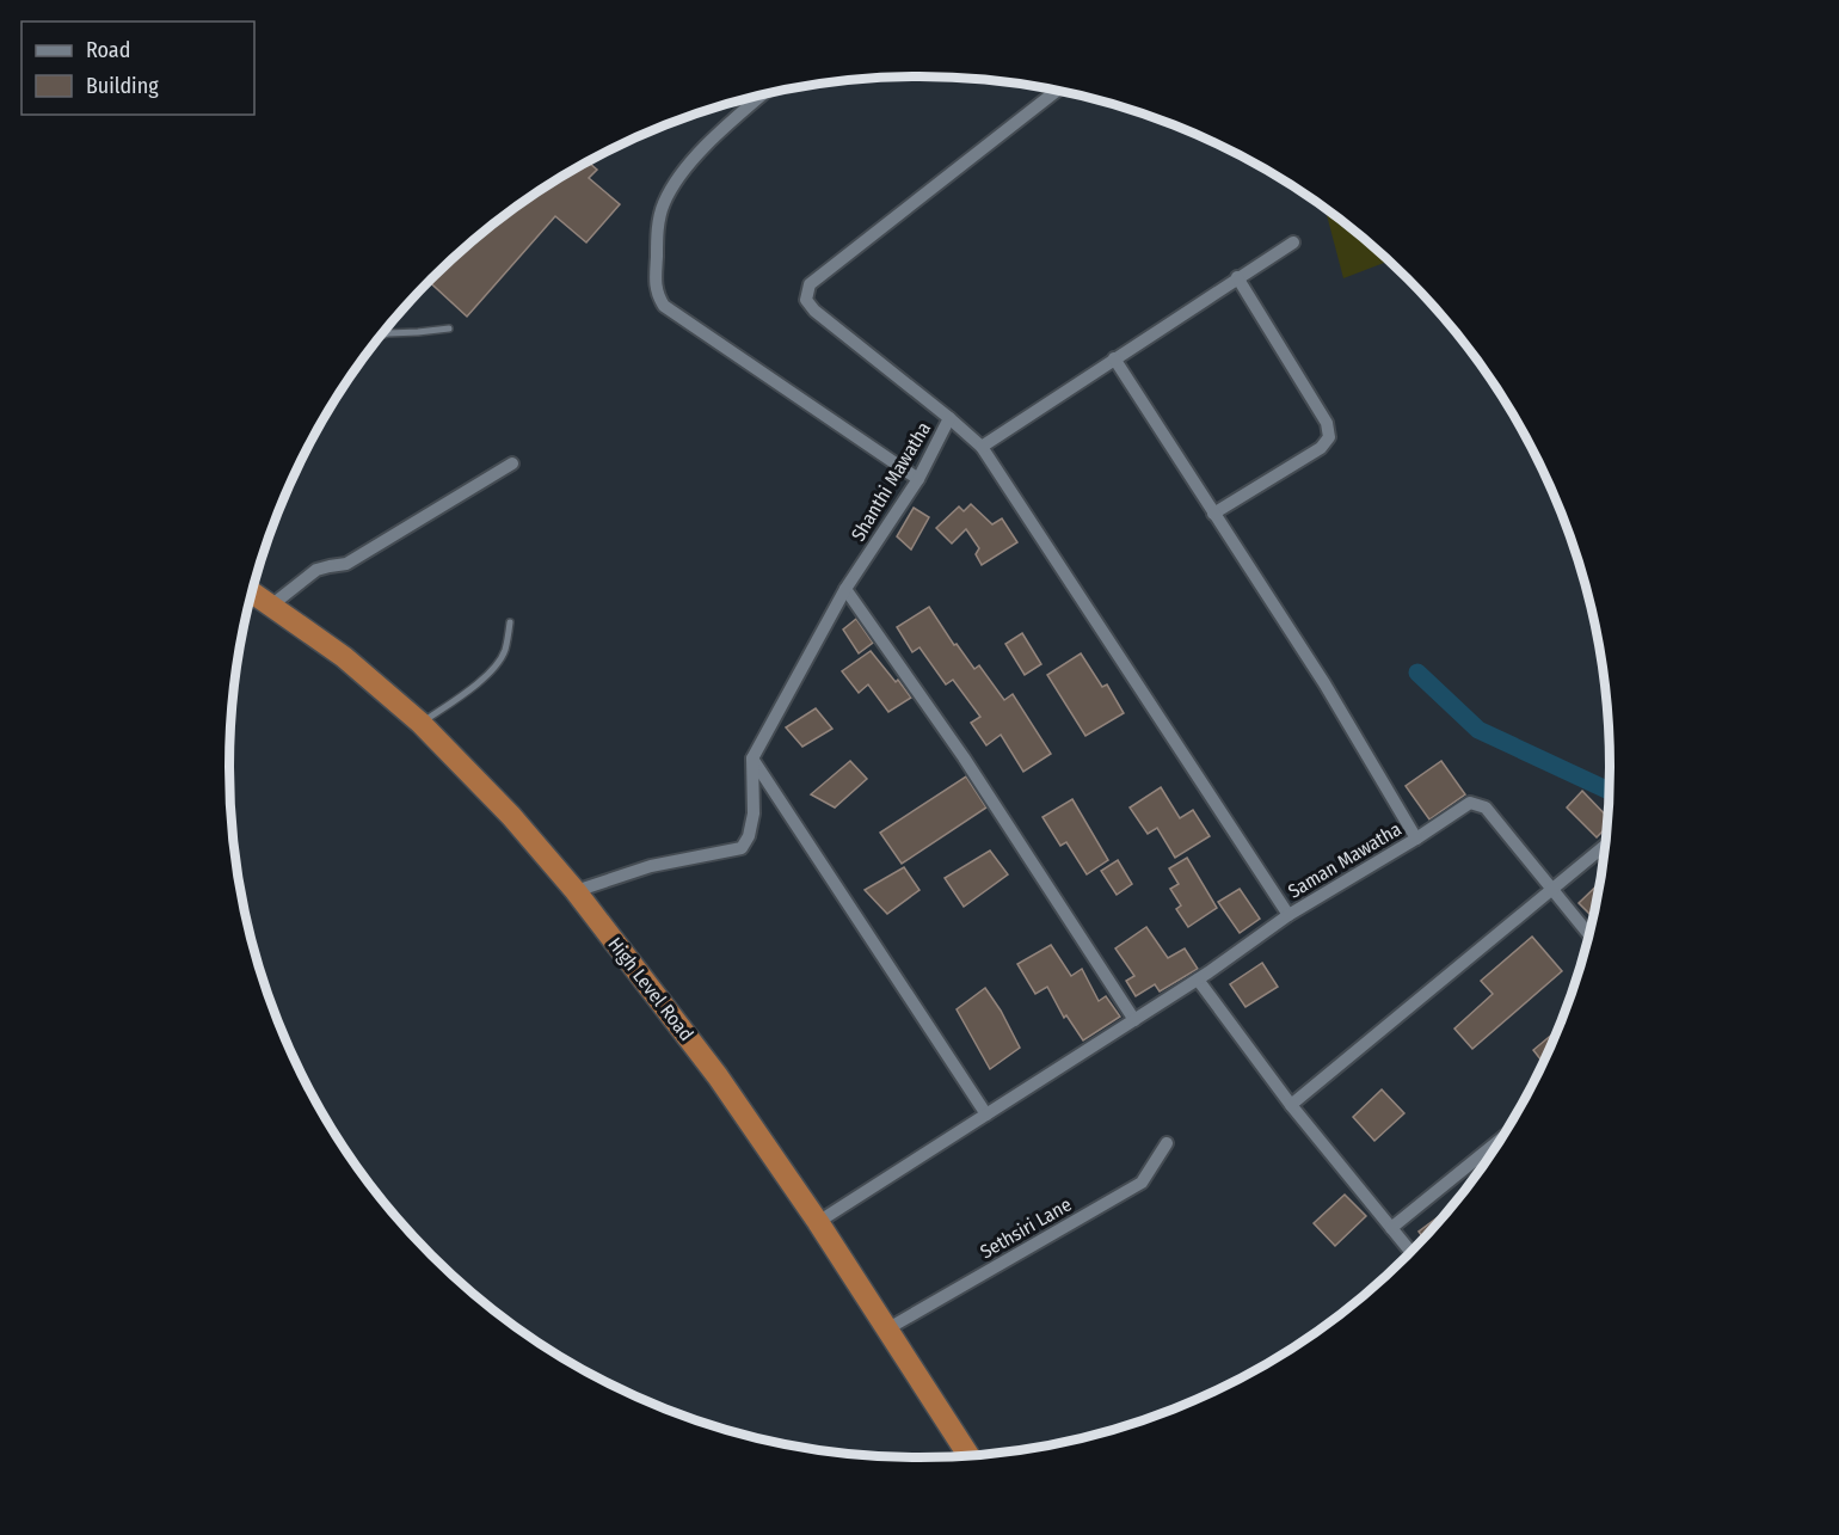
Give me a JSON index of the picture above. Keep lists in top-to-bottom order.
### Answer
{
  "streets": {
    "highway": ["High Level Road"],
    "street": ["Shanthi Mawatha", "Saman Mawatha", "Sethsiri Lane"]
  },
  "crossings": [
    ["Saman Mawatha", "High Level Road"],
    ["High Level Road", "Sethsiri Lane"]
  ],
  "legend": ["Road", "Building"]
}
